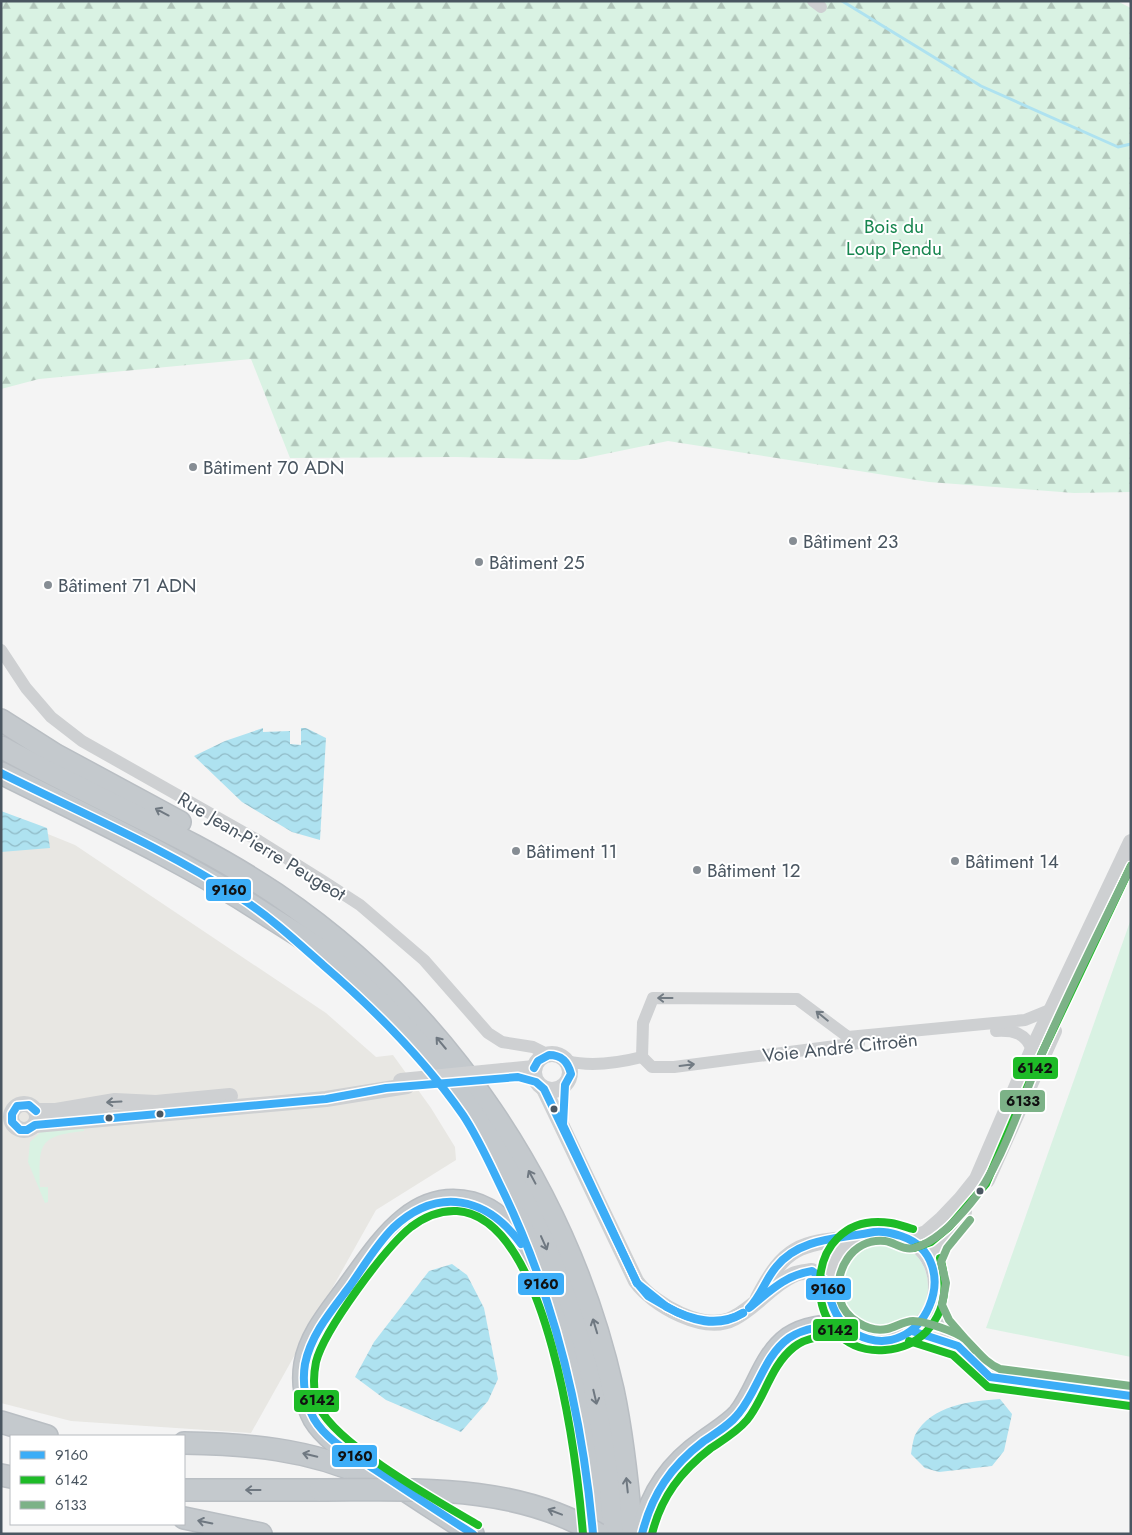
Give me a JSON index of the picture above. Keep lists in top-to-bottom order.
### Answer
{
  "streets": {
    "street": ["Rue Jean-Pierre Peugeot", "Voie André Citroën"]
  },
  "one_way": ["Voie André Citroën"],
  "parks": ["Bois du Loup Pendu"],
  "places": [
    "Bâtiment 70 ADN",
    "Bâtiment 23",
    "Bâtiment 25",
    "Bâtiment 71 ADN",
    "Bâtiment 11",
    "Bâtiment 14",
    "Bâtiment 12"
  ],
  "lines": ["transit line 9160", "transit line 6142", "transit line 6133"],
  "legend": ["9160", "6142", "6133"]
}
